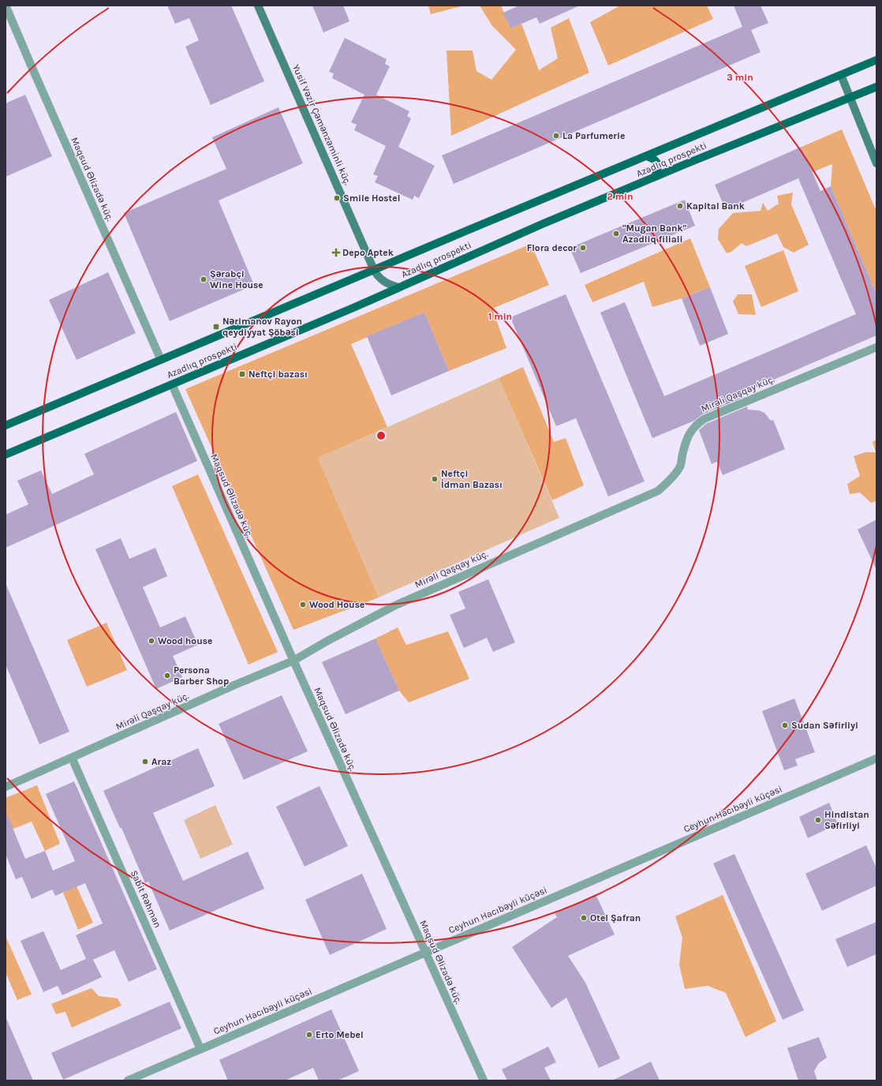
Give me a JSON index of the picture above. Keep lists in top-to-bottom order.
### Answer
{
  "streets": {
    "main road": ["Yusif Vəzir Çəmənzəminli küç.", "Azadlıq prospekti"],
    "street": [
      "Maqsud Əlizadə küç.",
      "Mirəli Qaşqay küç.",
      "Ceyhun Hacıbəyli küçəsi",
      "Sabit Rəhman"
    ]
  },
  "crossings": [
    ["Yusif Vəzir Çəmənzəminli küç.", "Azadlıq prospekti"],
    ["Azadlıq prospekti", "Maqsud Əlizadə küç."],
    ["Maqsud Əlizadə küç.", "Mirəli Qaşqay küç."],
    ["Maqsud Əlizadə küç.", "Ceyhun Hacıbəyli küçəsi"],
    ["Mirəli Qaşqay küç.", "Sabit Rəhman"],
    ["Ceyhun Hacıbəyli küçəsi", "Sabit Rəhman"]
  ],
  "places": {
    "other": [
      "La Parfumerie",
      "Smile Hostel",
      "Kapital Bank",
      "\"Mugan Bank\" Azadliq filiali",
      "Flora decor",
      "Şərabçi Wine House",
      "Neftçi İdman Bazası",
      "Wood House",
      "Wood house",
      "Persona Barber Shop",
      "Sudan Səfirliyi",
      "Araz",
      "Hindistan Səfirliyi",
      "Otel Şafran",
      "Erto Mebel"
    ],
    "health": ["Depo Aptek"],
    "transit": ["Nərimanov Rayon qeydiyyat Şöbəsi", "Neftçi bazası"]
  },
  "rings": ["3 min", "2 min", "1 min"]
}
